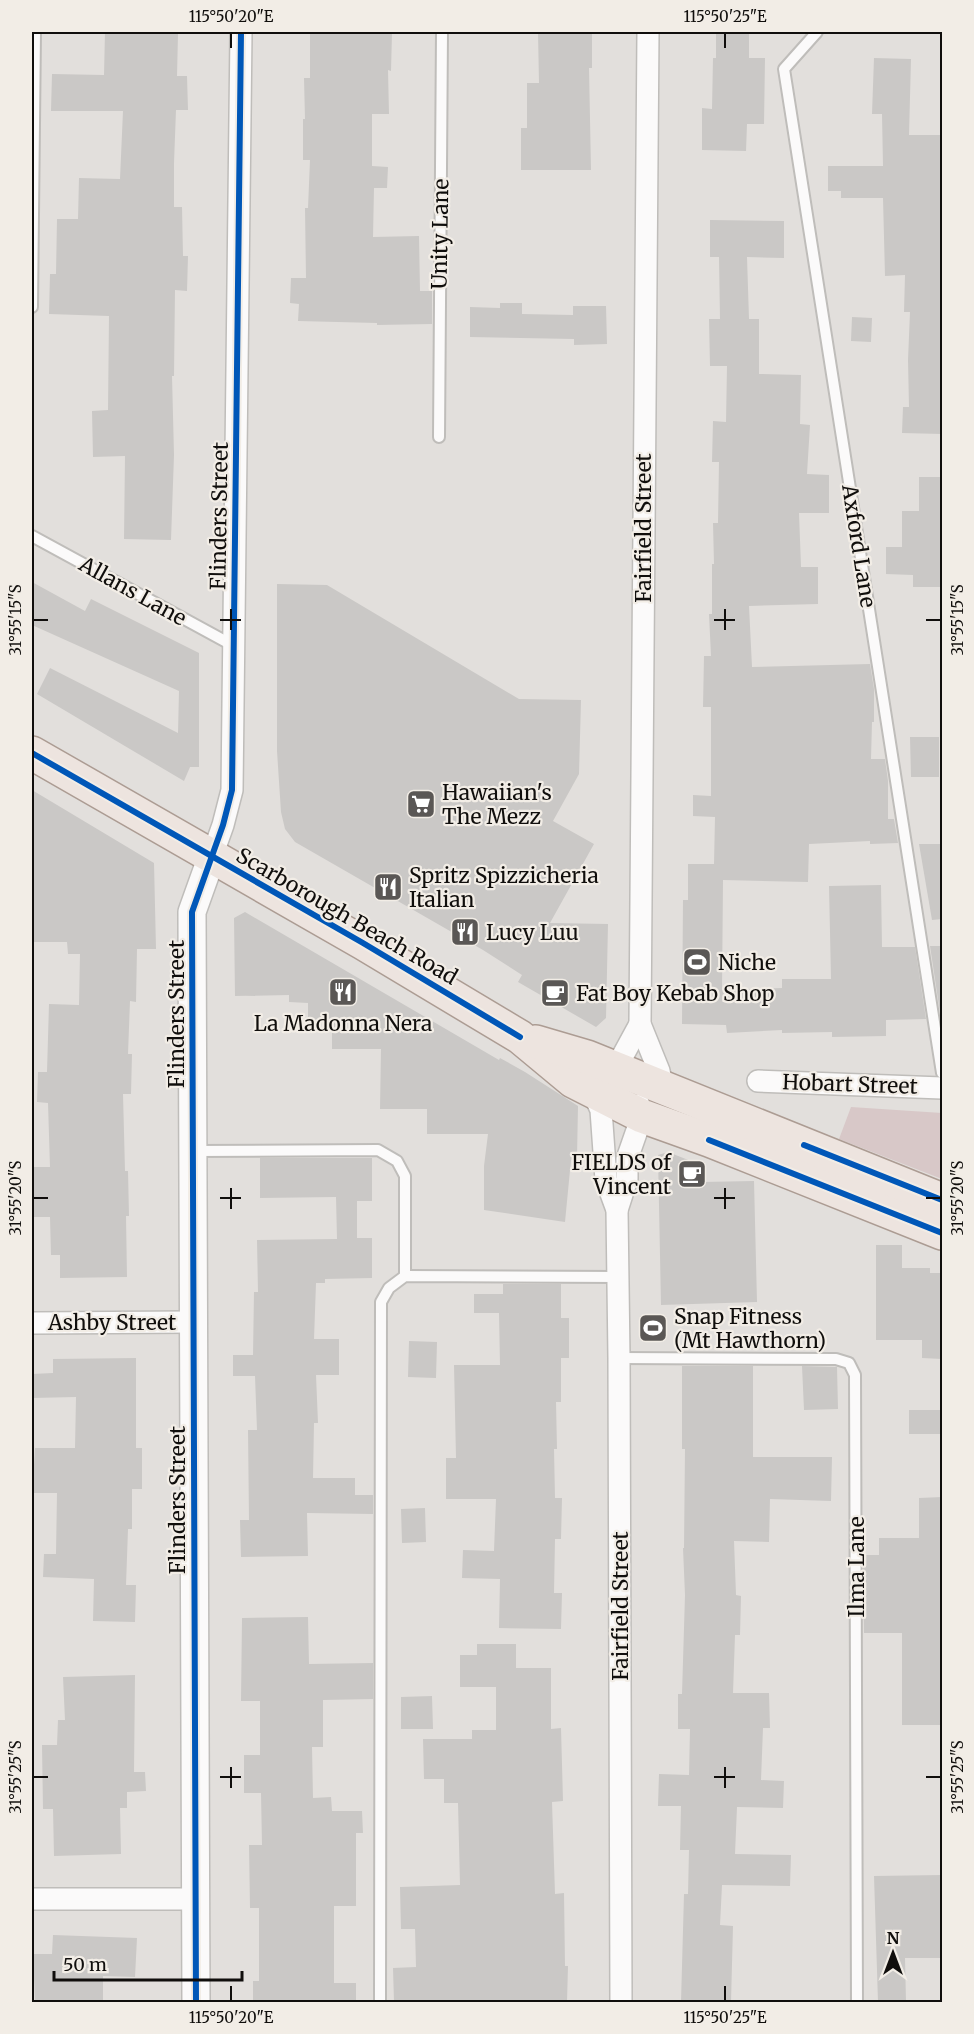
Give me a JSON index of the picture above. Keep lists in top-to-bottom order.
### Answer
{
  "streets": {
    "main road": ["Scarborough Beach Road"],
    "street": [
      "Flinders Street",
      "Fairfield Street",
      "Hobart Street",
      "Ashby Street"
    ],
    "lane": [
      "Unity Lane",
      "Axford Lane",
      "Allans Lane",
      "Ilma Lane"
    ]
  },
  "crossings": [
    ["Flinders Street", "Allans Lane"],
    ["Flinders Street", "Scarborough Beach Road"],
    ["Flinders Street", "Ashby Street"],
    ["Fairfield Street", "Scarborough Beach Road"],
    ["Fairfield Street", "Ilma Lane"]
  ],
  "places": {
    "supermarket": ["Hawaiian's The Mezz"],
    "restaurant": ["Spritz Spizzicheria Italian", "Lucy Luu", "La Madonna Nera"],
    "sports": ["Niche", "Snap Fitness (Mt Hawthorn)"],
    "cafe": ["Fat Boy Kebab Shop", "FIELDS of Vincent"]
  },
  "scale_bar": "50 m",
  "north": "top",
  "coordinates": [
    "115°50'20\"E",
    "115°50'25\"E",
    "31°55'15\"S",
    "31°55'20\"S",
    "31°55'25\"S"
  ]
}
